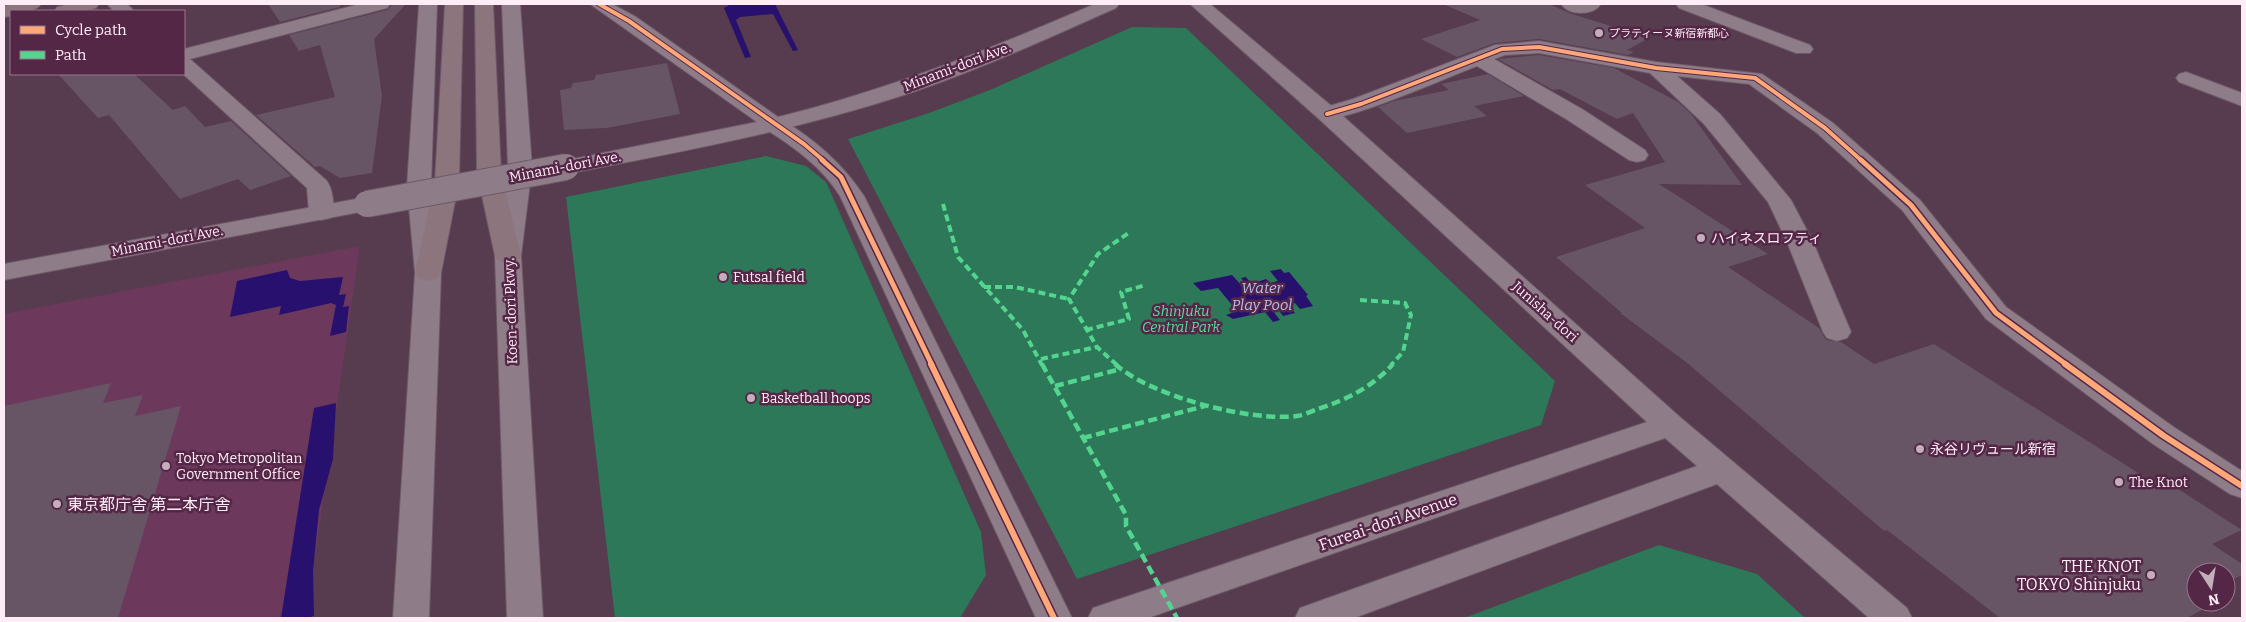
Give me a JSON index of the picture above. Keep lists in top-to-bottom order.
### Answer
{
  "streets": {
    "main road": [
      "Minami-dori Ave.",
      "Koen-dori Pkwy.",
      "Junisha-dori",
      "Fureai-dori Avenue"
    ]
  },
  "crossings": [
    ["Junisha-dori", "Fureai-dori Avenue"]
  ],
  "water": ["Water Play Pool"],
  "parks": ["Shinjuku Central Park"],
  "places": [
    "プラティーヌ新宿新都心",
    "ハイネスロフティ",
    "Futsal field",
    "Basketball hoops",
    "永谷リヴュール新宿",
    "Tokyo Metropolitan Government Office",
    "The Knot",
    "東京都庁舎 第二本庁舎",
    "THE KNOT TOKYO Shinjuku"
  ],
  "legend": ["Cycle path", "Path"],
  "north": "bottom"
}
